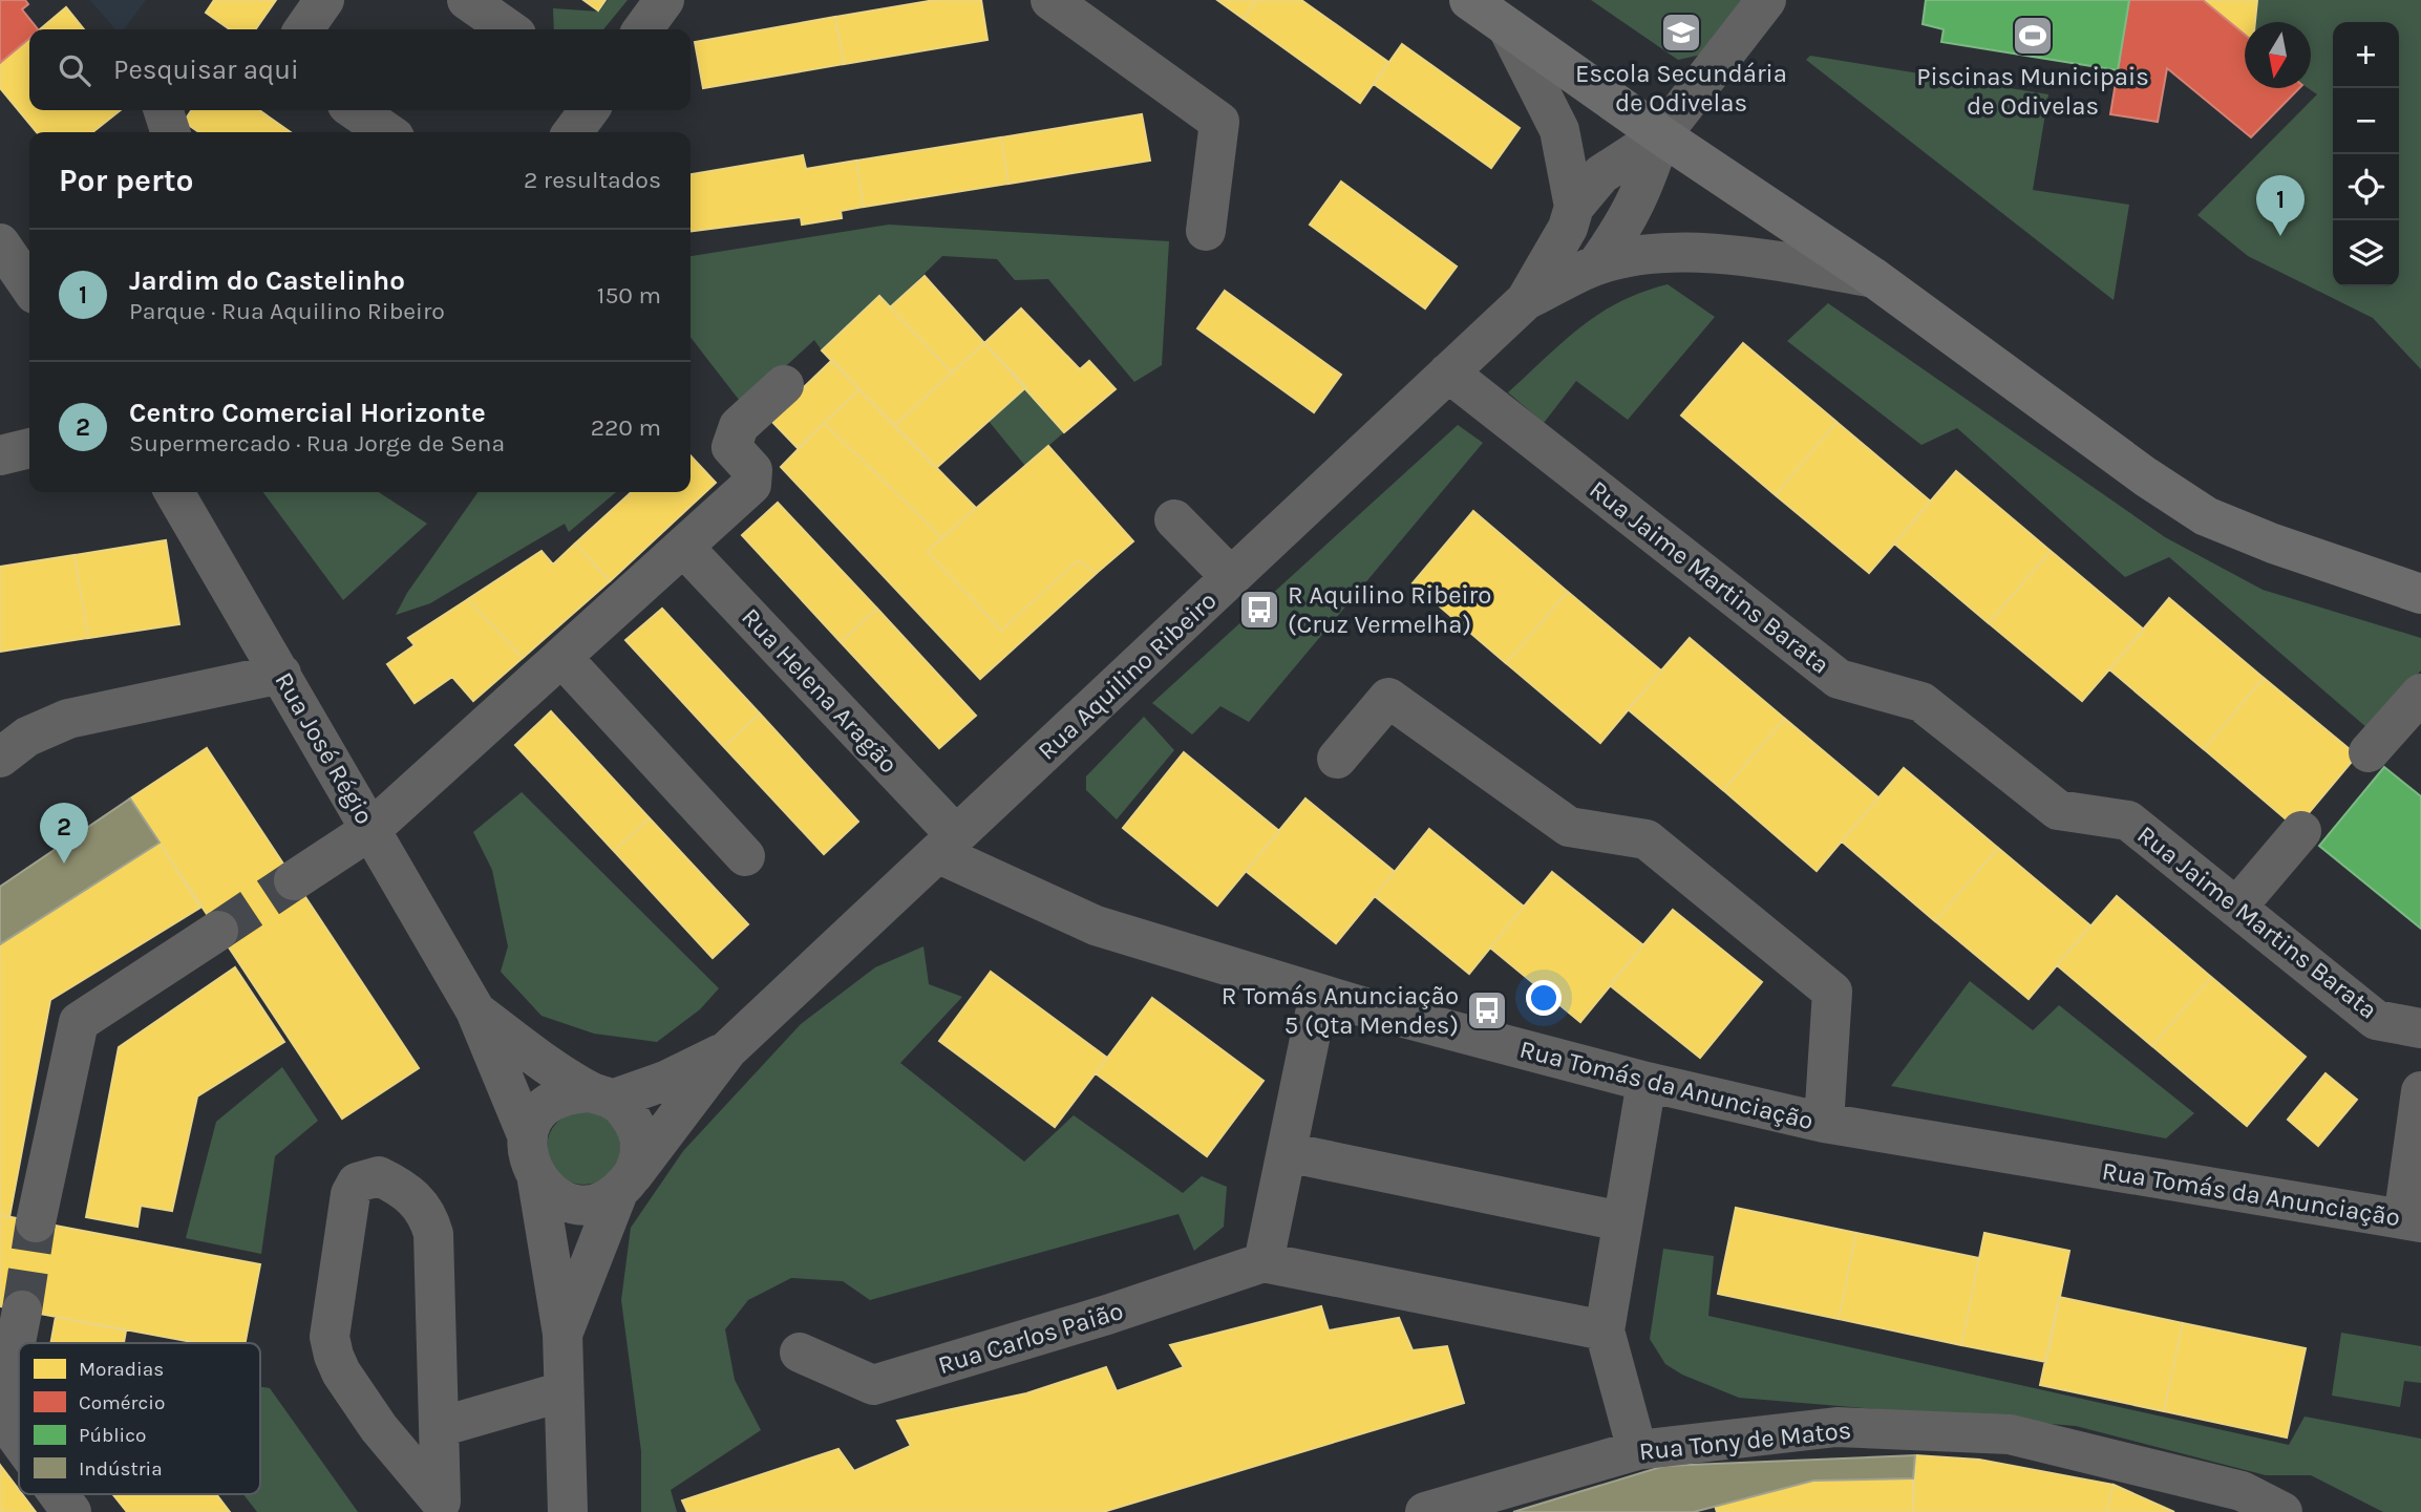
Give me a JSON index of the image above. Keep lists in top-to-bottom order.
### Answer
{
  "streets": {
    "street": [
      "Rua Jaime Martins Barata",
      "Rua Aquilino Ribeiro",
      "Rua Helena Aragão",
      "Rua José Régio",
      "Rua Tomás da Anunciação",
      "Rua Carlos Paião",
      "Rua Tony de Matos"
    ]
  },
  "crossings": [
    ["Rua Jaime Martins Barata", "Rua Aquilino Ribeiro"],
    ["Rua Aquilino Ribeiro", "Rua Helena Aragão"],
    ["Rua Aquilino Ribeiro", "Rua José Régio"],
    ["Rua Aquilino Ribeiro", "Rua Tomás da Anunciação"],
    ["Rua Helena Aragão", "Rua Tomás da Anunciação"]
  ],
  "places": {
    "school or university": ["Escola Secundária de Odivelas"],
    "sports": ["Piscinas Municipais de Odivelas"],
    "bus stop": ["R Aquilino Ribeiro (Cruz Vermelha)", "R Tomás Anunciação 5 (Qta Mendes)"]
  },
  "legend": [
    "Moradias",
    "Comércio",
    "Público",
    "Indústria"
  ],
  "north": "bottom",
  "page": {
    "map_buttons": ["+", "−"],
    "search": "Pesquisar aqui",
    "heading": ["Por perto", "2 resultados"],
    "pins": ["1", "2"],
    "list": [
      {
        "mark": "1",
        "name": "Jardim do Castelinho",
        "note": "Parque · Rua Aquilino Ribeiro",
        "value": "150 m"
      },
      {
        "mark": "2",
        "name": "Centro Comercial Horizonte",
        "note": "Supermercado · Rua Jorge de Sena",
        "value": "220 m"
      }
    ]
  }
}
